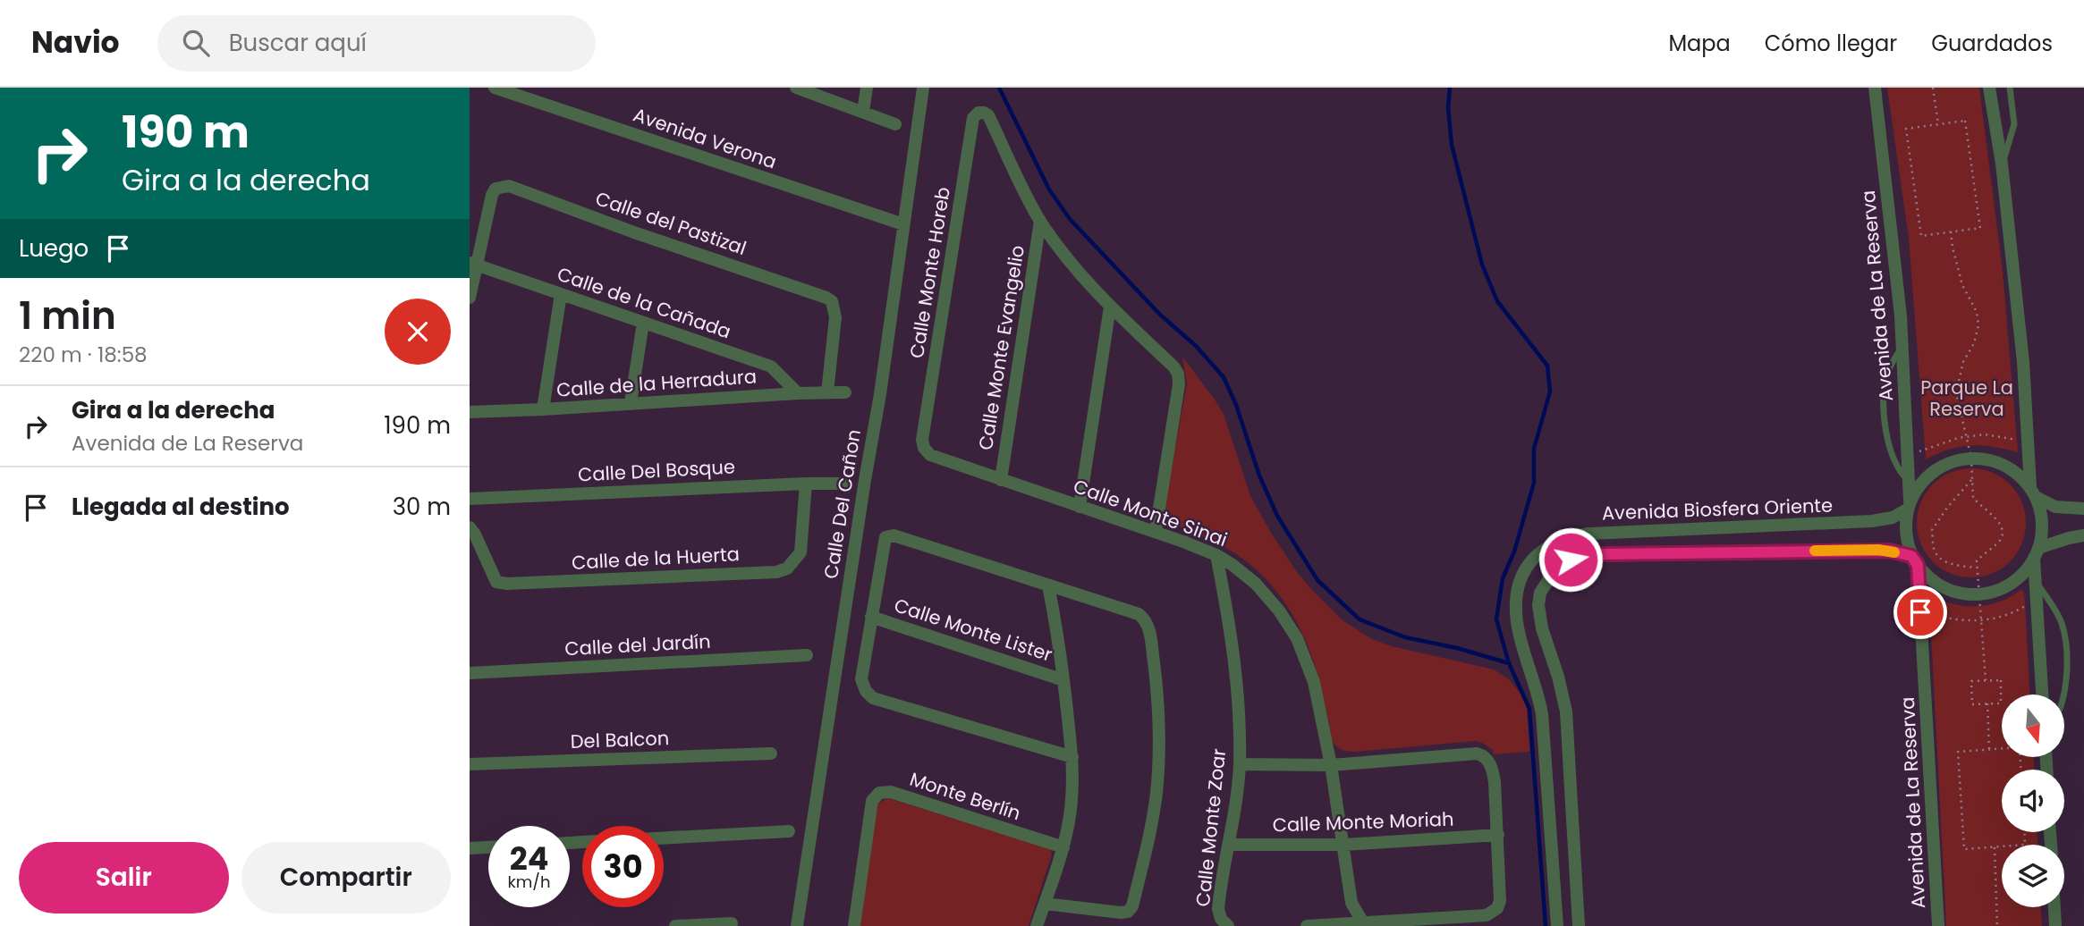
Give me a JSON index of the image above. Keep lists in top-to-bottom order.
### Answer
{
  "streets": {
    "street": [
      "Avenida Verona",
      "Calle del Pastizal",
      "Calle Monte Horeb",
      "Avenida de La Reserva",
      "Calle de la Cañada",
      "Calle Monte Evangelio",
      "Calle de la Herradura",
      "Calle Del Bosque",
      "Calle Del Cañon",
      "Avenida Biosfera Oriente",
      "Calle Monte Sinai",
      "Calle de la Huerta",
      "Calle Monte Lister",
      "Calle del Jardín",
      "Del Balcon",
      "Monte Berlín",
      "Calle Monte Moriah",
      "Calle Monte Zoar"
    ]
  },
  "crossings": [
    ["Avenida Verona", "Calle Del Cañon"],
    ["Calle del Pastizal", "Calle de la Cañada"],
    ["Calle del Pastizal", "Calle de la Herradura"],
    ["Calle Monte Horeb", "Calle Monte Evangelio"],
    ["Calle Monte Horeb", "Calle Monte Sinai"],
    ["Avenida de La Reserva", "Avenida Biosfera Oriente"],
    ["Calle de la Cañada", "Calle de la Herradura"],
    ["Calle Monte Evangelio", "Calle Monte Sinai"],
    ["Calle Del Bosque", "Calle de la Huerta"],
    ["Calle Monte Sinai", "Calle Monte Moriah"],
    ["Calle Monte Sinai", "Calle Monte Zoar"],
    ["Calle Monte Moriah", "Calle Monte Zoar"]
  ],
  "parks": ["Parque La Reserva"],
  "north": "bottom",
  "page": {
    "header": "Navio",
    "search": "Buscar aquí",
    "nav": ["Mapa", "Cómo llegar", "Guardados"],
    "turn": ["190 m", "Gira a la derecha"],
    "then": "Luego",
    "heading": ["1 min", "220 m · 18:58"],
    "list": [
      {
        "name": "Gira a la derecha",
        "note": "Avenida de La Reserva",
        "value": "190 m"
      },
      {
        "name": "Llegada al destino",
        "value": "30 m"
      }
    ],
    "speed": "24 km/h",
    "limit": "30",
    "buttons": ["Salir", "Compartir"]
  }
}
